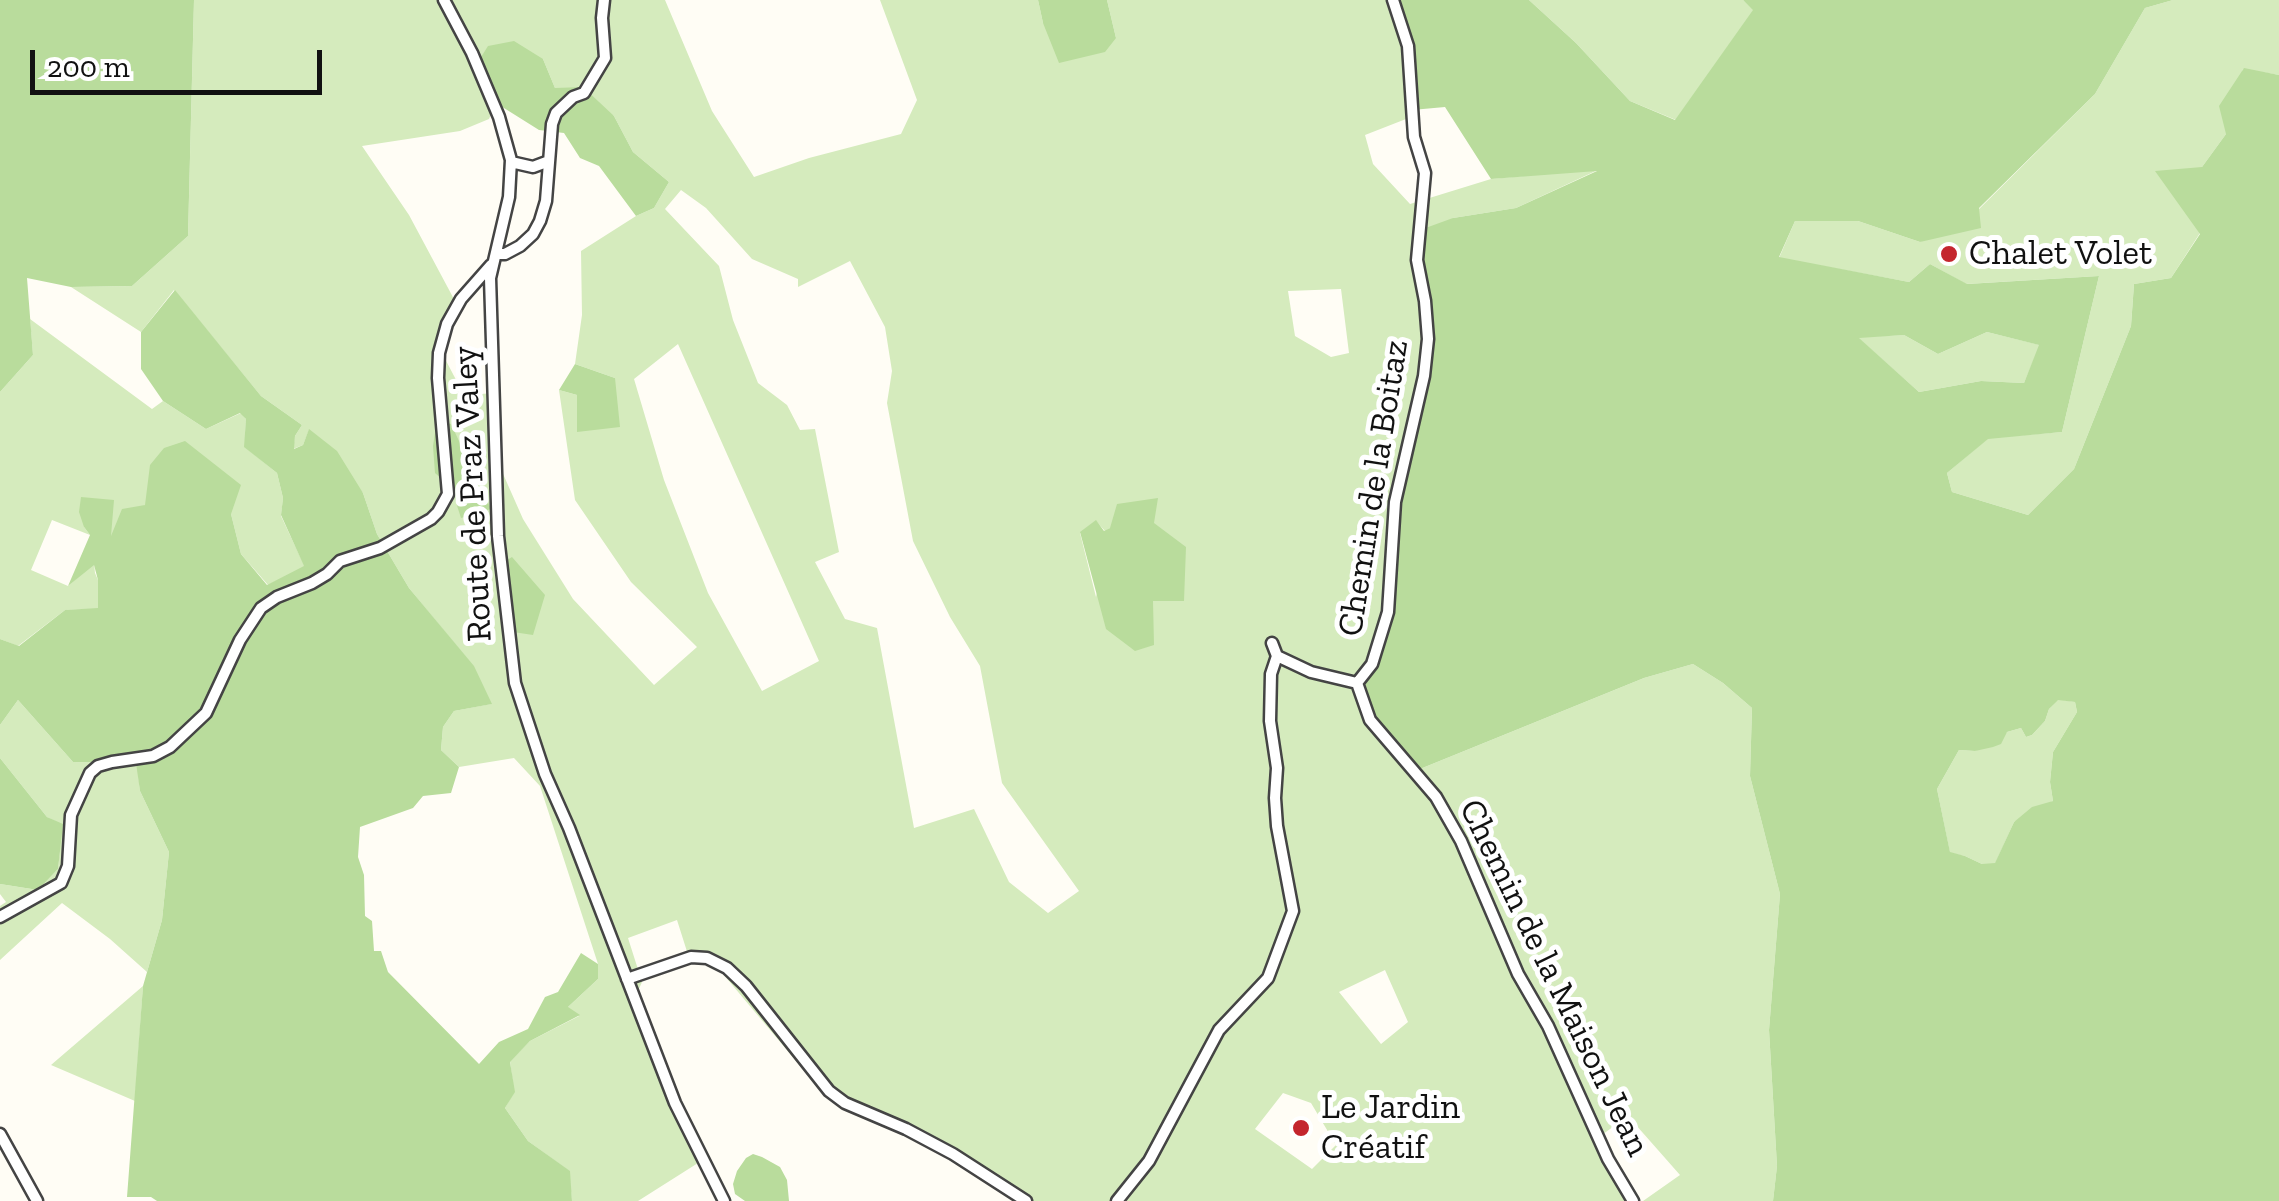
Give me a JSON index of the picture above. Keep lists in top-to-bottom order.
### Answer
{
  "streets": {
    "street": ["Chemin de la Boitaz", "Route de Praz Valey", "Chemin de la Maison Jean"]
  },
  "crossings": [
    ["Chemin de la Boitaz", "Chemin de la Maison Jean"]
  ],
  "places": ["Chalet Volet", "Le Jardin Créatif"],
  "scale_bar": "200 m"
}
